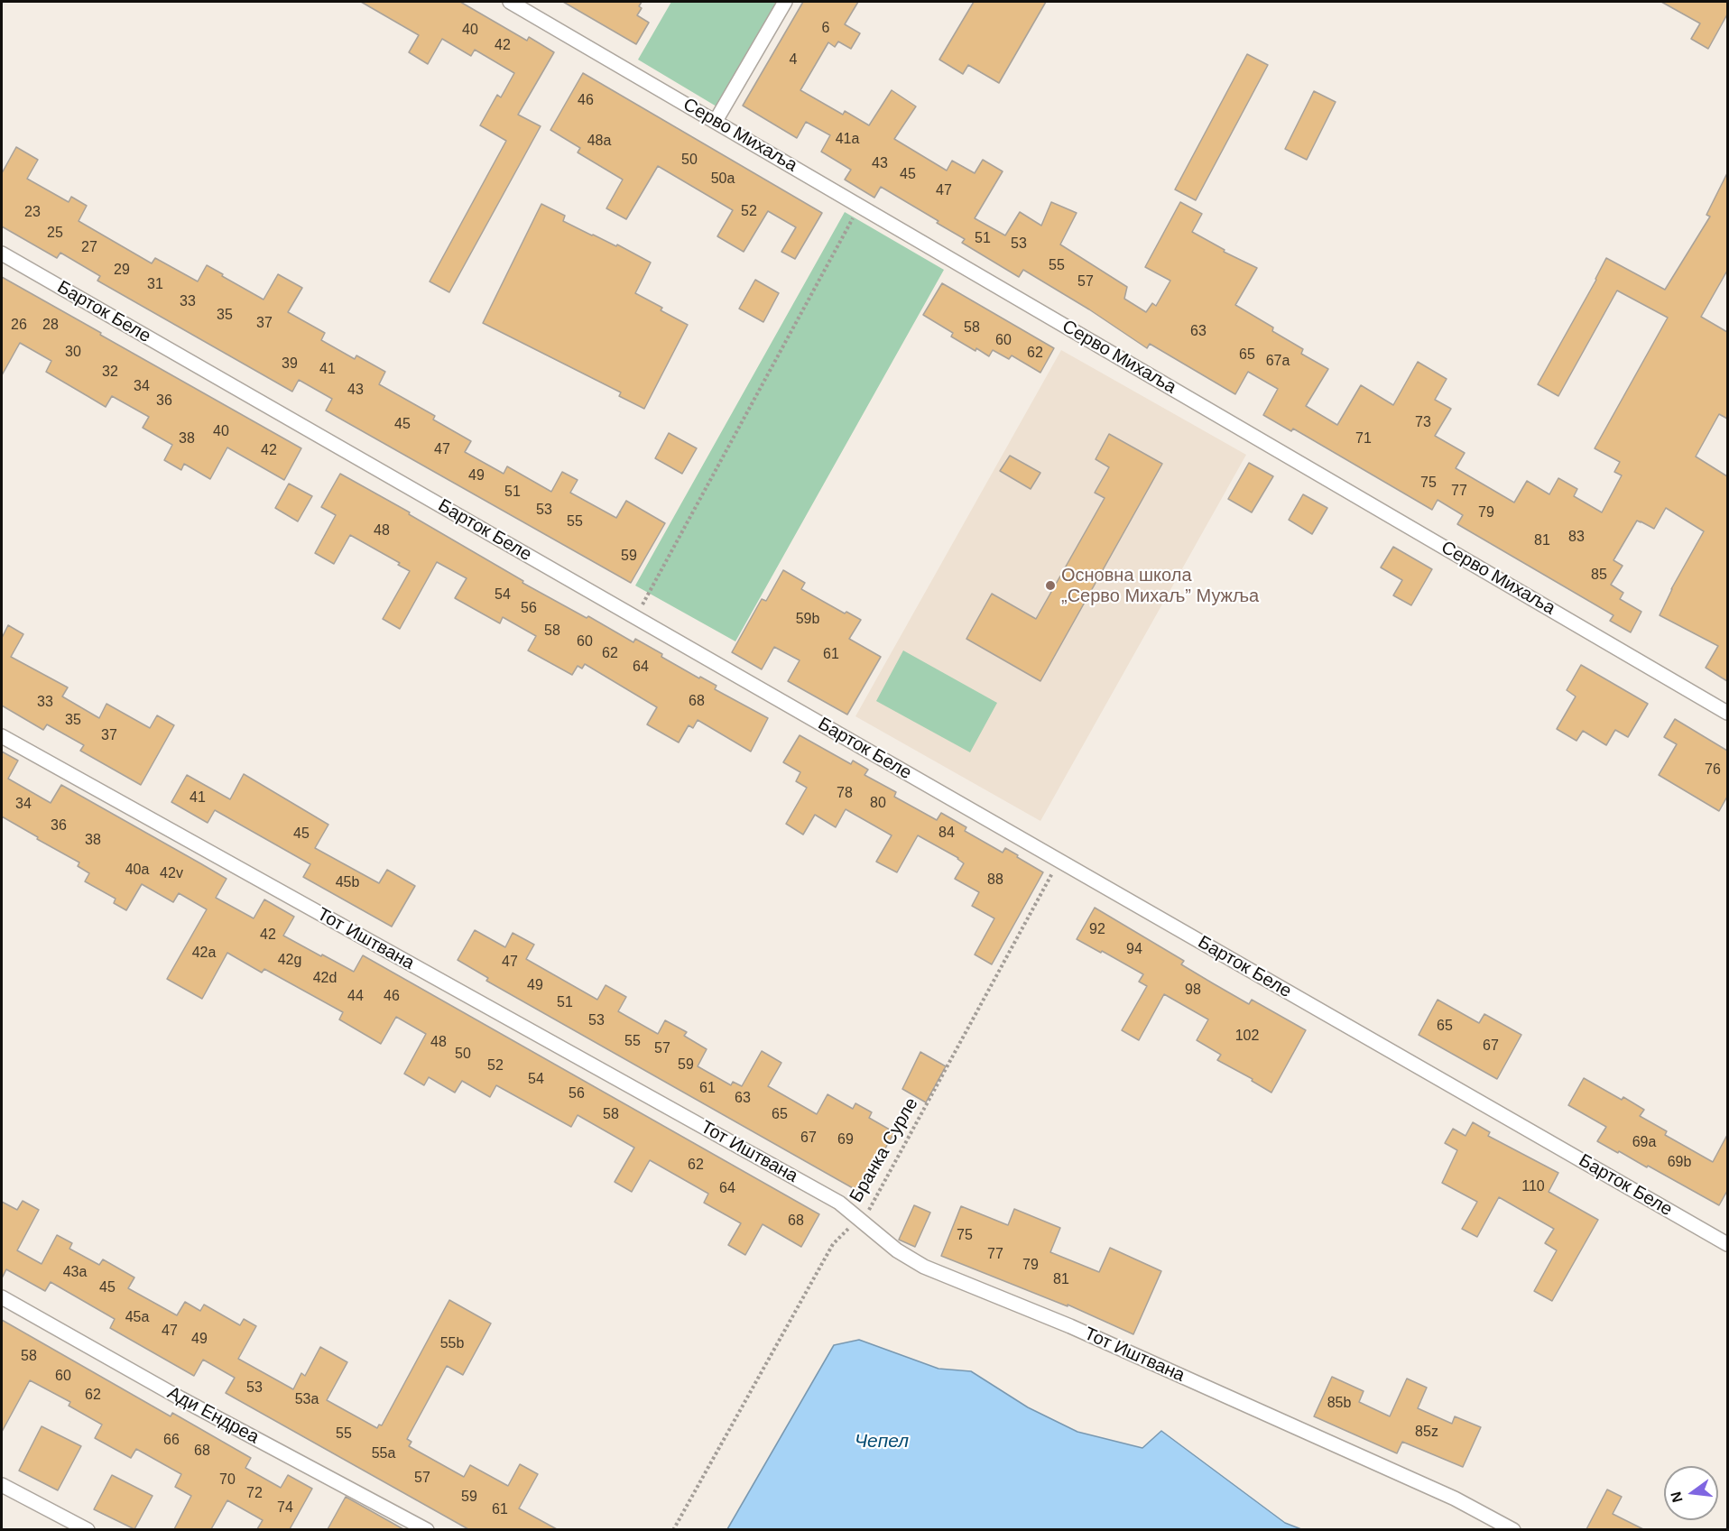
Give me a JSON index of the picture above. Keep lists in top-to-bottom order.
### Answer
{
  "streets": {
    "street": [
      "Серво Михаља",
      "Барток Беле",
      "Тот Иштвана",
      "Ади Ендреа"
    ],
    "path": ["Бранка Сурле"]
  },
  "crossings": [
    ["Барток Беле", "Бранка Сурле"],
    ["Тот Иштвана", "Бранка Сурле"]
  ],
  "water": ["Чепел"],
  "places": ["Основна школа „Серво Михаљ” Мужља"],
  "house_numbers": [
    "6",
    "40",
    "42",
    "4",
    "46",
    "41a",
    "48a",
    "50",
    "43",
    "45",
    "50a",
    "47",
    "52",
    "23",
    "25",
    "51",
    "53",
    "27",
    "55",
    "29",
    "57",
    "31",
    "33",
    "35",
    "37",
    "26",
    "28",
    "58",
    "63",
    "60",
    "30",
    "62",
    "65",
    "67a",
    "39",
    "41",
    "32",
    "34",
    "43",
    "36",
    "73",
    "45",
    "40",
    "38",
    "71",
    "47",
    "42",
    "49",
    "75",
    "77",
    "51",
    "53",
    "79",
    "55",
    "48",
    "83",
    "81",
    "59",
    "85",
    "54",
    "56",
    "59b",
    "58",
    "60",
    "62",
    "61",
    "64",
    "68",
    "33",
    "35",
    "37",
    "76",
    "78",
    "41",
    "80",
    "34",
    "36",
    "84",
    "45",
    "38",
    "40a",
    "42v",
    "88",
    "45b",
    "92",
    "42",
    "94",
    "42a",
    "42g",
    "47",
    "42d",
    "49",
    "98",
    "44",
    "46",
    "51",
    "53",
    "65",
    "102",
    "55",
    "48",
    "67",
    "57",
    "50",
    "59",
    "52",
    "54",
    "61",
    "56",
    "63",
    "58",
    "65",
    "67",
    "69",
    "69a",
    "69b",
    "62",
    "110",
    "64",
    "68",
    "75",
    "77",
    "79",
    "43a",
    "81",
    "45",
    "45a",
    "47",
    "49",
    "55b",
    "58",
    "60",
    "53",
    "62",
    "53a",
    "85b",
    "85z",
    "55",
    "66",
    "68",
    "55a",
    "57",
    "70",
    "72",
    "59",
    "74",
    "61"
  ],
  "north": "left"
}
